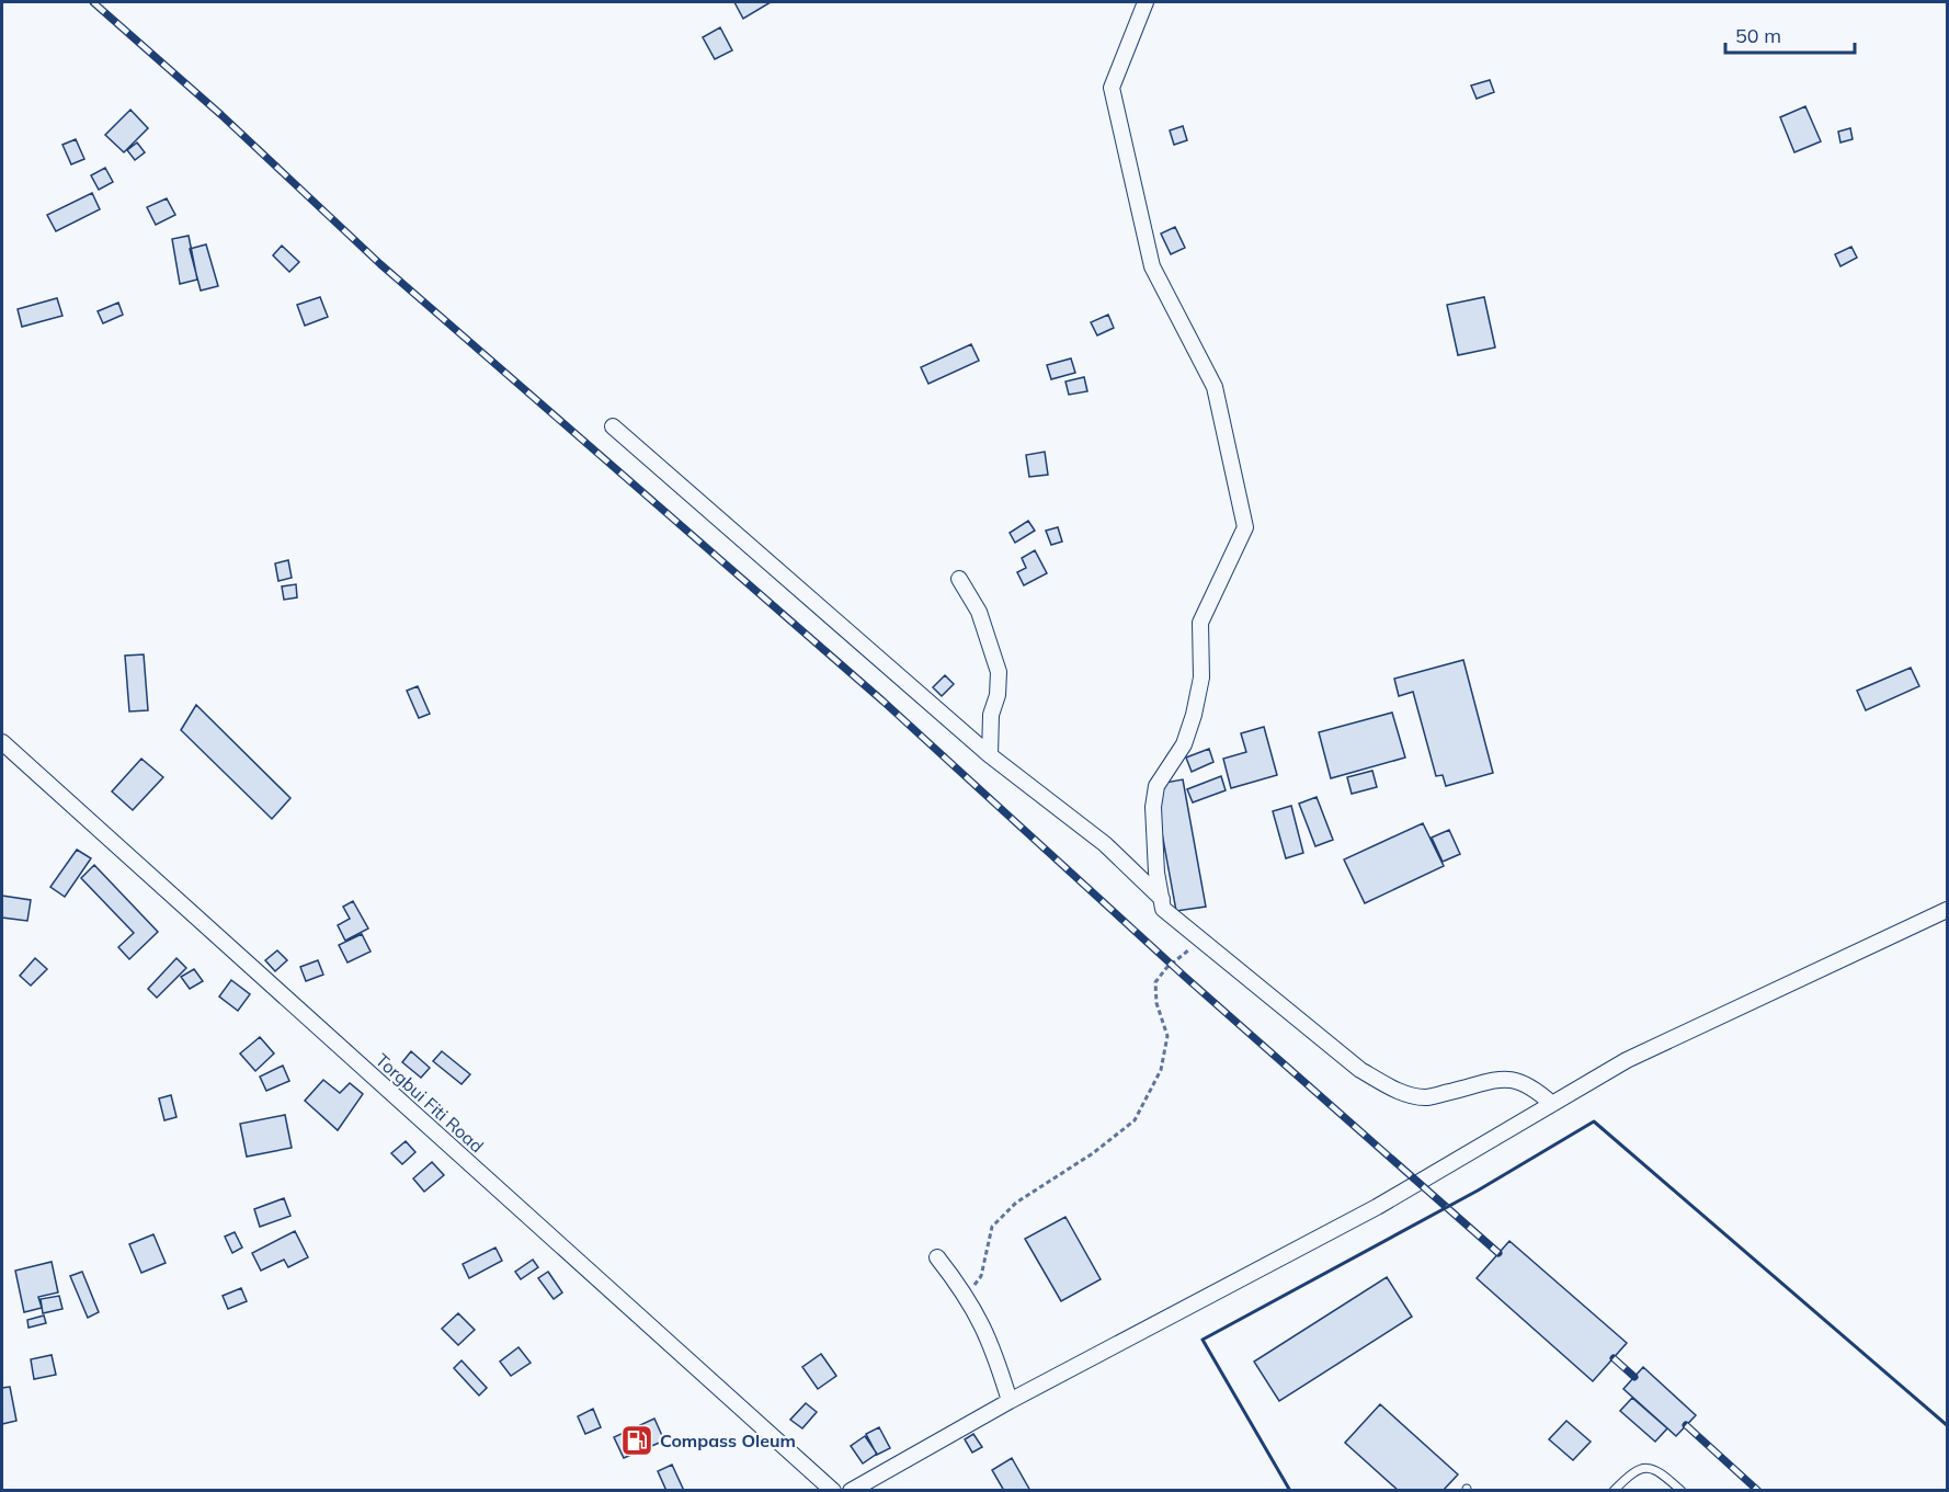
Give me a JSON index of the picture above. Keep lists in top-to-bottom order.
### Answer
{
  "streets": {
    "street": ["Torgbui Fiti Road"]
  },
  "places": {
    "fuel station": ["Compass Oleum"]
  },
  "scale_bar": "50 m"
}
